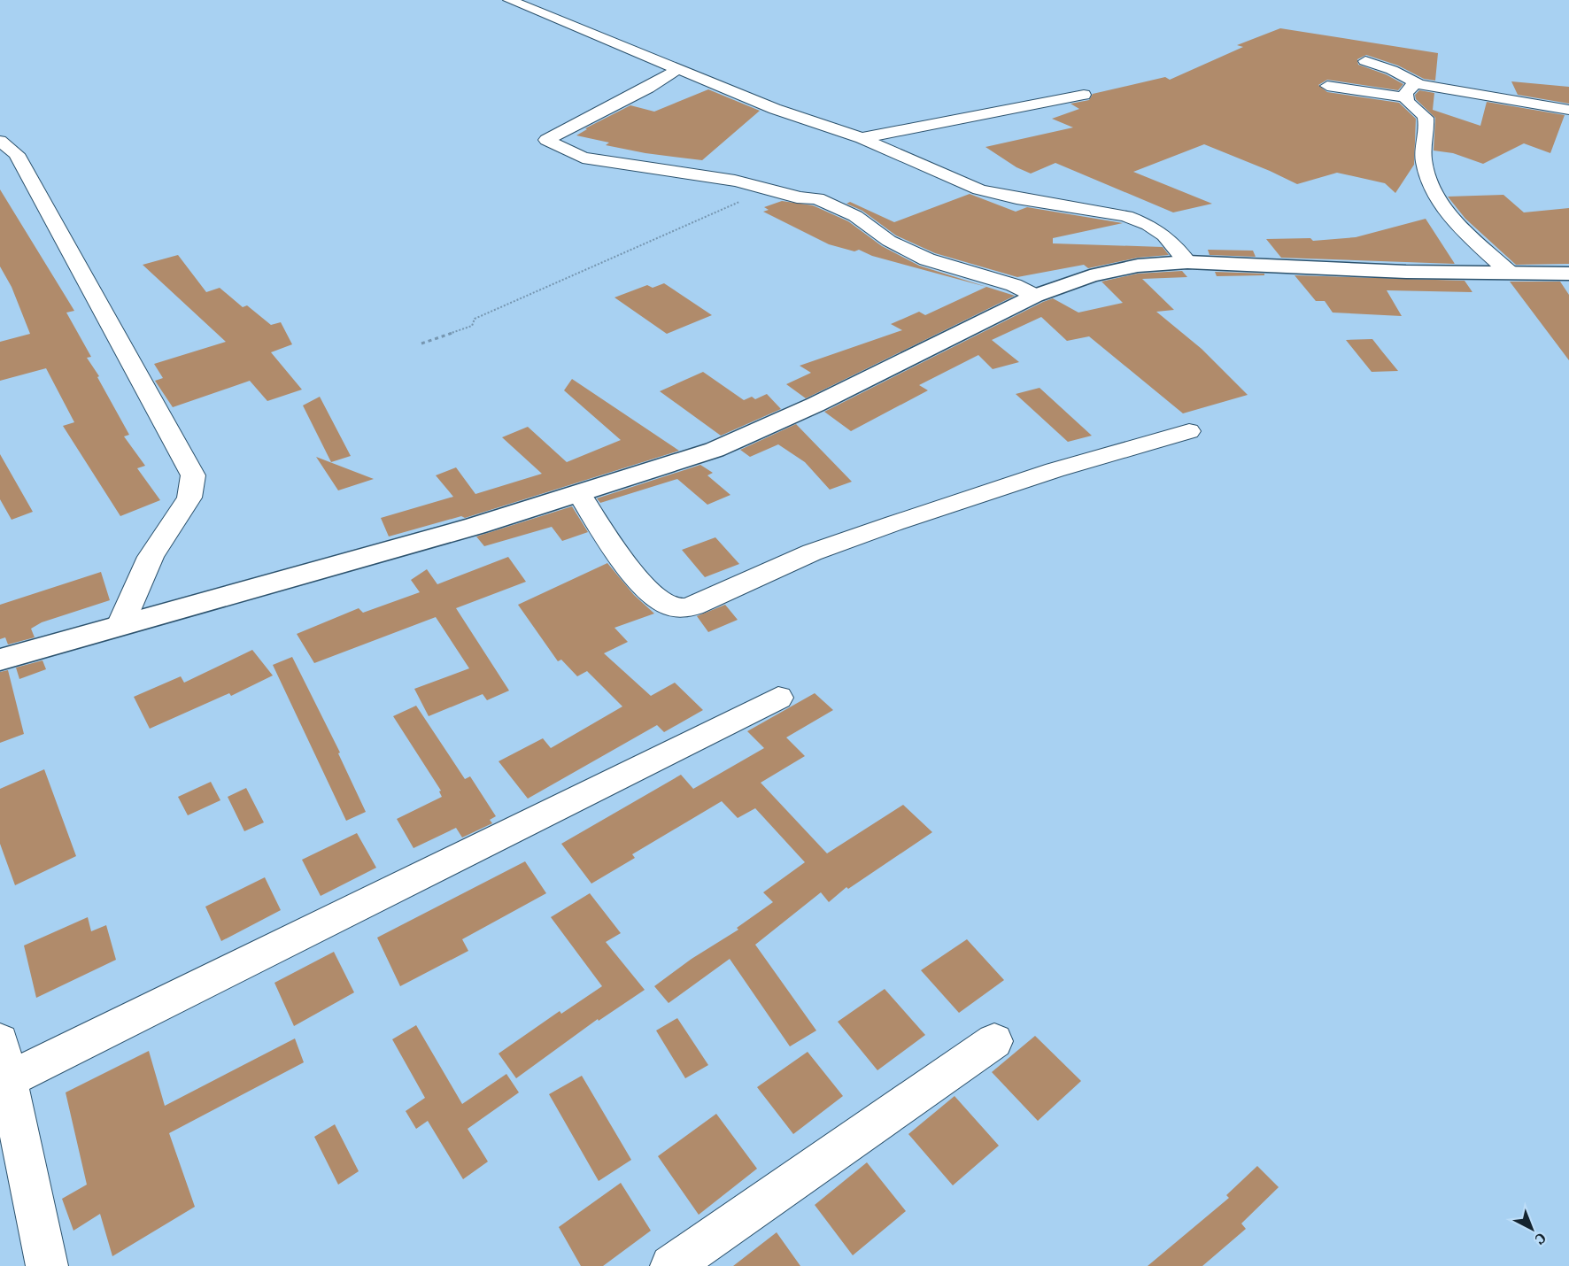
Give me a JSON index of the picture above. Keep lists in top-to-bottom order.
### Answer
{
  "north": "bottom right"
}
